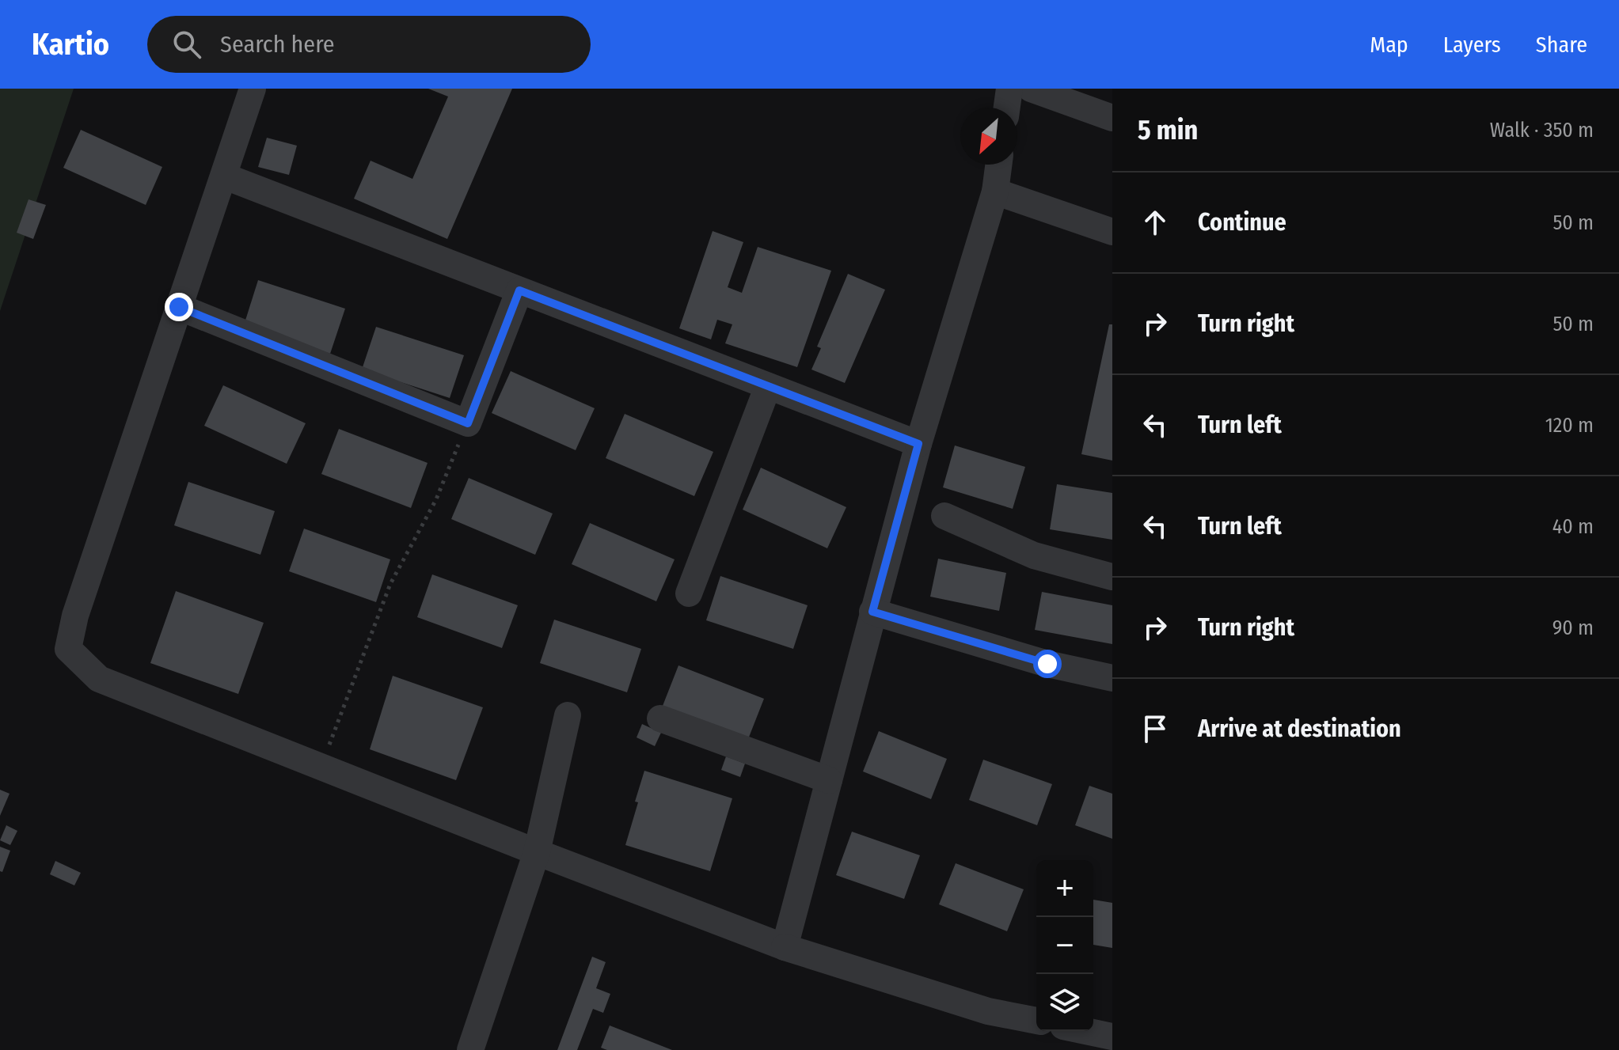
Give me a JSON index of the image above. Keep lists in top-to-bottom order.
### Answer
{
  "north": "bottom left",
  "page": {
    "header": "Kartio",
    "search": "Search here",
    "nav": ["Map", "Layers", "Share"],
    "heading": ["5 min", "Walk · 350 m"],
    "list": [
      ["Continue", "50 m"],
      ["Turn right", "50 m"],
      ["Turn left", "120 m"],
      ["Turn left", "40 m"],
      ["Turn right", "90 m"],
      "Arrive at destination"
    ],
    "map_buttons": ["+", "−"]
  }
}
